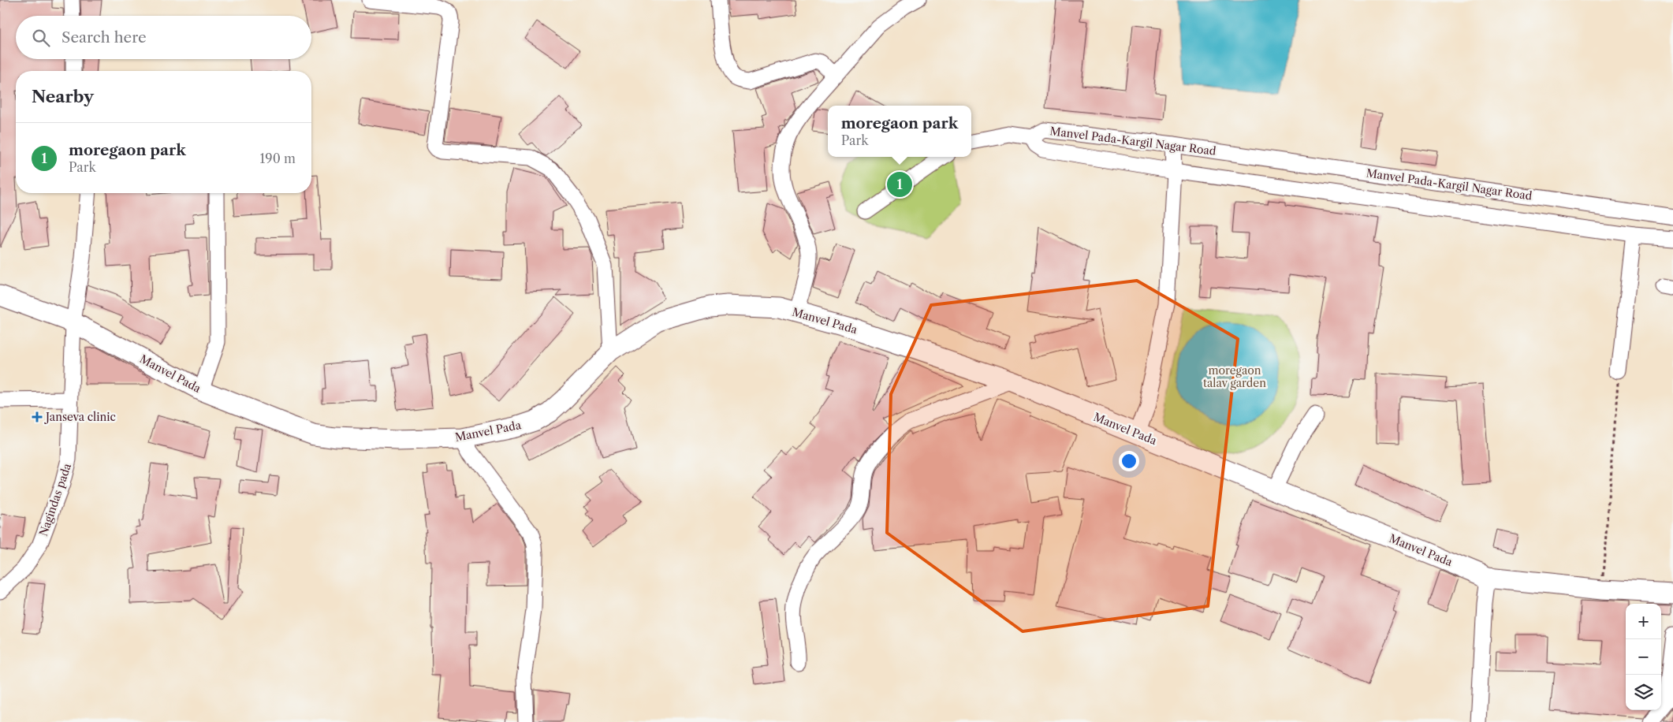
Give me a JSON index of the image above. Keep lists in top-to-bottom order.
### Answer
{
  "streets": {
    "main road": ["Manvel Pada"],
    "street": ["Manvel Pada-Kargil Nagar Road", "Nagindas pada"]
  },
  "crossings": [
    ["Manvel Pada", "Nagindas pada"]
  ],
  "parks": ["moregaon talav garden"],
  "places": {
    "health": ["Janseva clinic"]
  },
  "page": {
    "search": "Search here",
    "heading": "Nearby",
    "popup": ["moregaon park", "Park"],
    "list": [
      {
        "mark": "1",
        "name": "moregaon park",
        "note": "Park",
        "value": "190 m"
      }
    ],
    "pins": "1",
    "map_buttons": ["+", "−"]
  }
}
